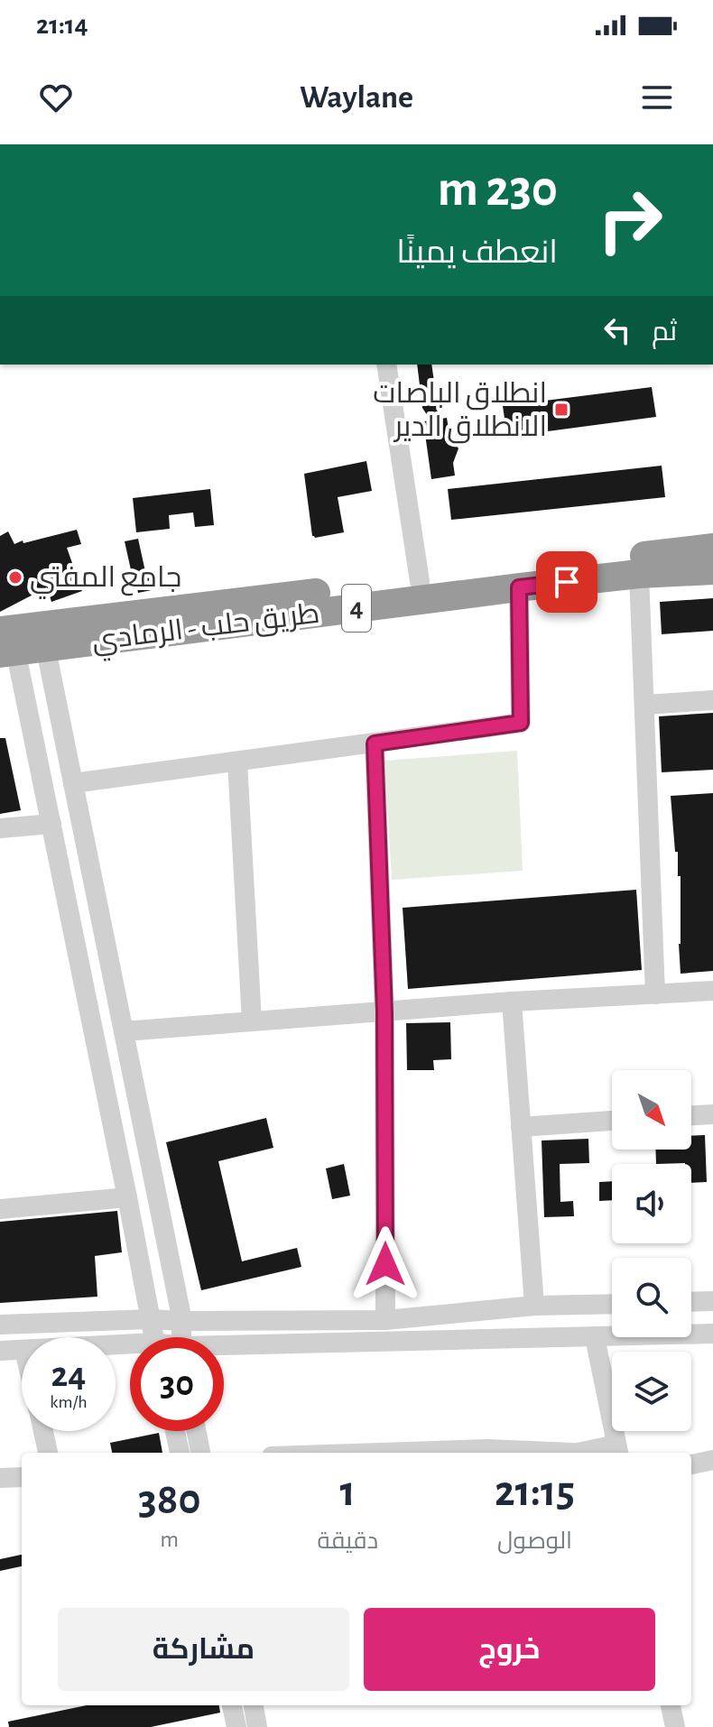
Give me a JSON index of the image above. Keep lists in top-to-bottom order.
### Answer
{
  "streets": {
    "highway": ["4", "طريق حلب - الرمادي"]
  },
  "places": {
    "transit": ["انطلاق الباصات الانطلاق الدير"],
    "other": ["جامع المفتي"]
  },
  "north": "bottom right",
  "page": {
    "status": "21:14",
    "header": "Waylane",
    "turn": ["230 m", "انعطف يمينًا"],
    "then": "ثم",
    "speed": "24 km/h",
    "limit": "30",
    "eta": [
      "21:15",
      "الوصول",
      "1",
      "دقيقة",
      "380",
      "m"
    ],
    "buttons": ["خروج", "مشاركة"]
  }
}
